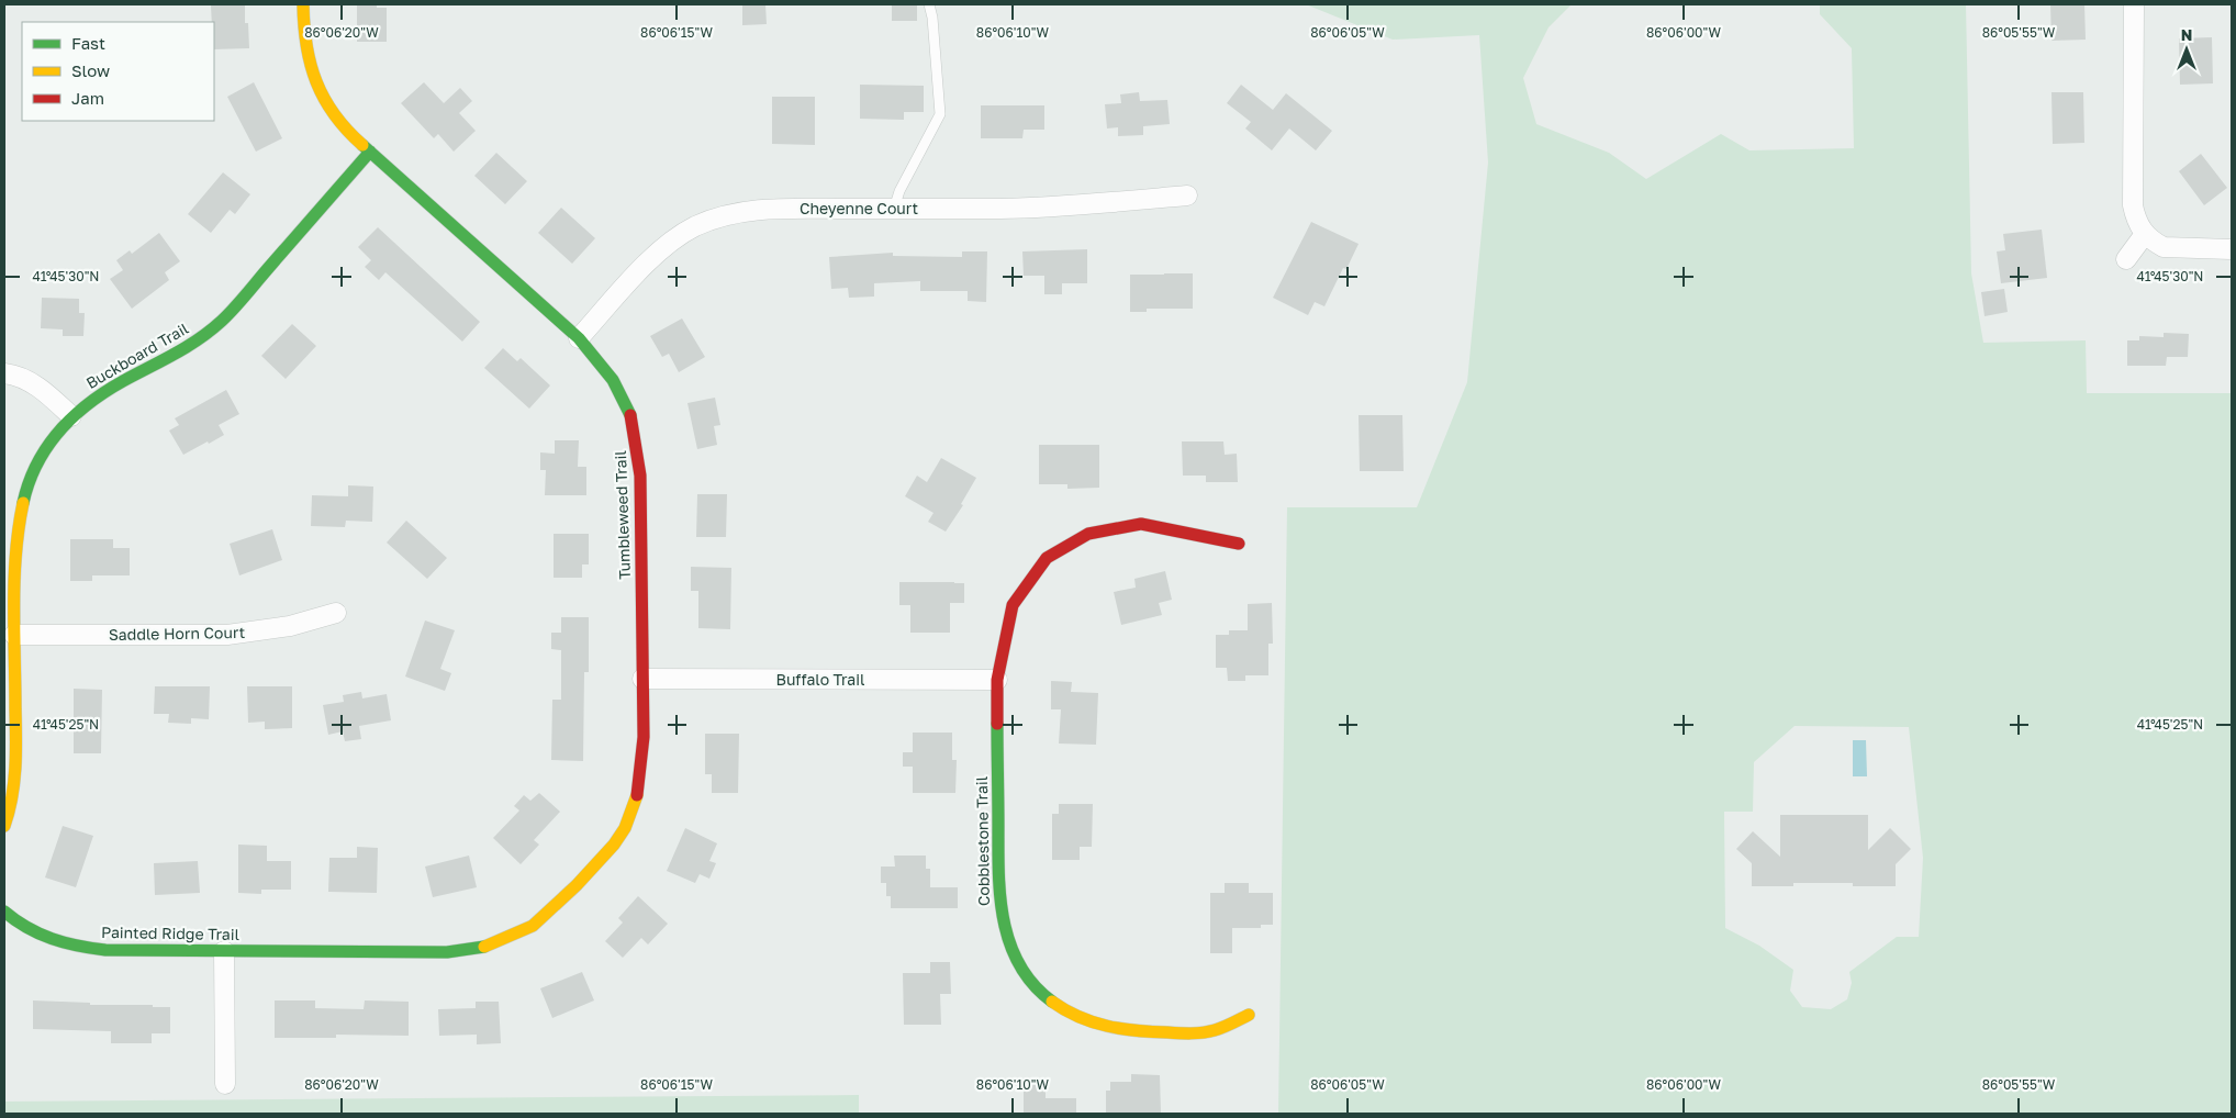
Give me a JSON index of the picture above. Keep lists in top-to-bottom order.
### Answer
{
  "streets": {
    "street": [
      "Cheyenne Court",
      "Buckboard Trail",
      "Tumbleweed Trail",
      "Saddle Horn Court",
      "Buffalo Trail",
      "Cobblestone Trail",
      "Painted Ridge Trail"
    ]
  },
  "crossings": [
    ["Cheyenne Court", "Tumbleweed Trail"],
    ["Buckboard Trail", "Tumbleweed Trail"],
    ["Buckboard Trail", "Saddle Horn Court"],
    ["Tumbleweed Trail", "Buffalo Trail"],
    ["Tumbleweed Trail", "Painted Ridge Trail"],
    ["Buffalo Trail", "Cobblestone Trail"]
  ],
  "legend": ["Fast", "Slow", "Jam"],
  "north": "top",
  "coordinates": [
    "86°06'20\"W",
    "86°06'15\"W",
    "86°06'10\"W",
    "86°06'05\"W",
    "86°06'00\"W",
    "86°05'55\"W",
    "41°45'30\"N",
    "41°45'25\"N"
  ]
}
